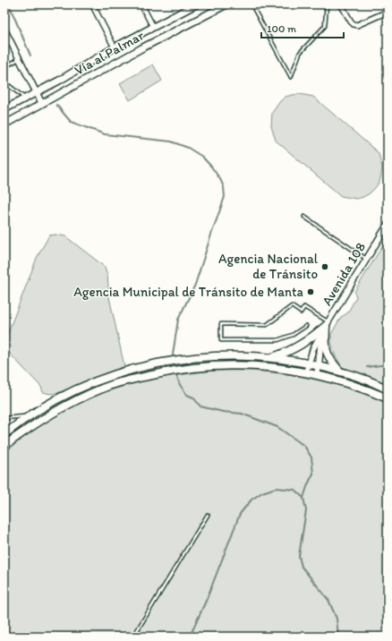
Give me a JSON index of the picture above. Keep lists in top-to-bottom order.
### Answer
{
  "streets": {
    "main road": ["Vía al Palmar"],
    "street": ["Avenida 108"]
  },
  "places": ["Agencia Nacional de Tránsito", "Agencia Municipal de Tránsito de Manta"],
  "scale_bar": "100 m"
}
